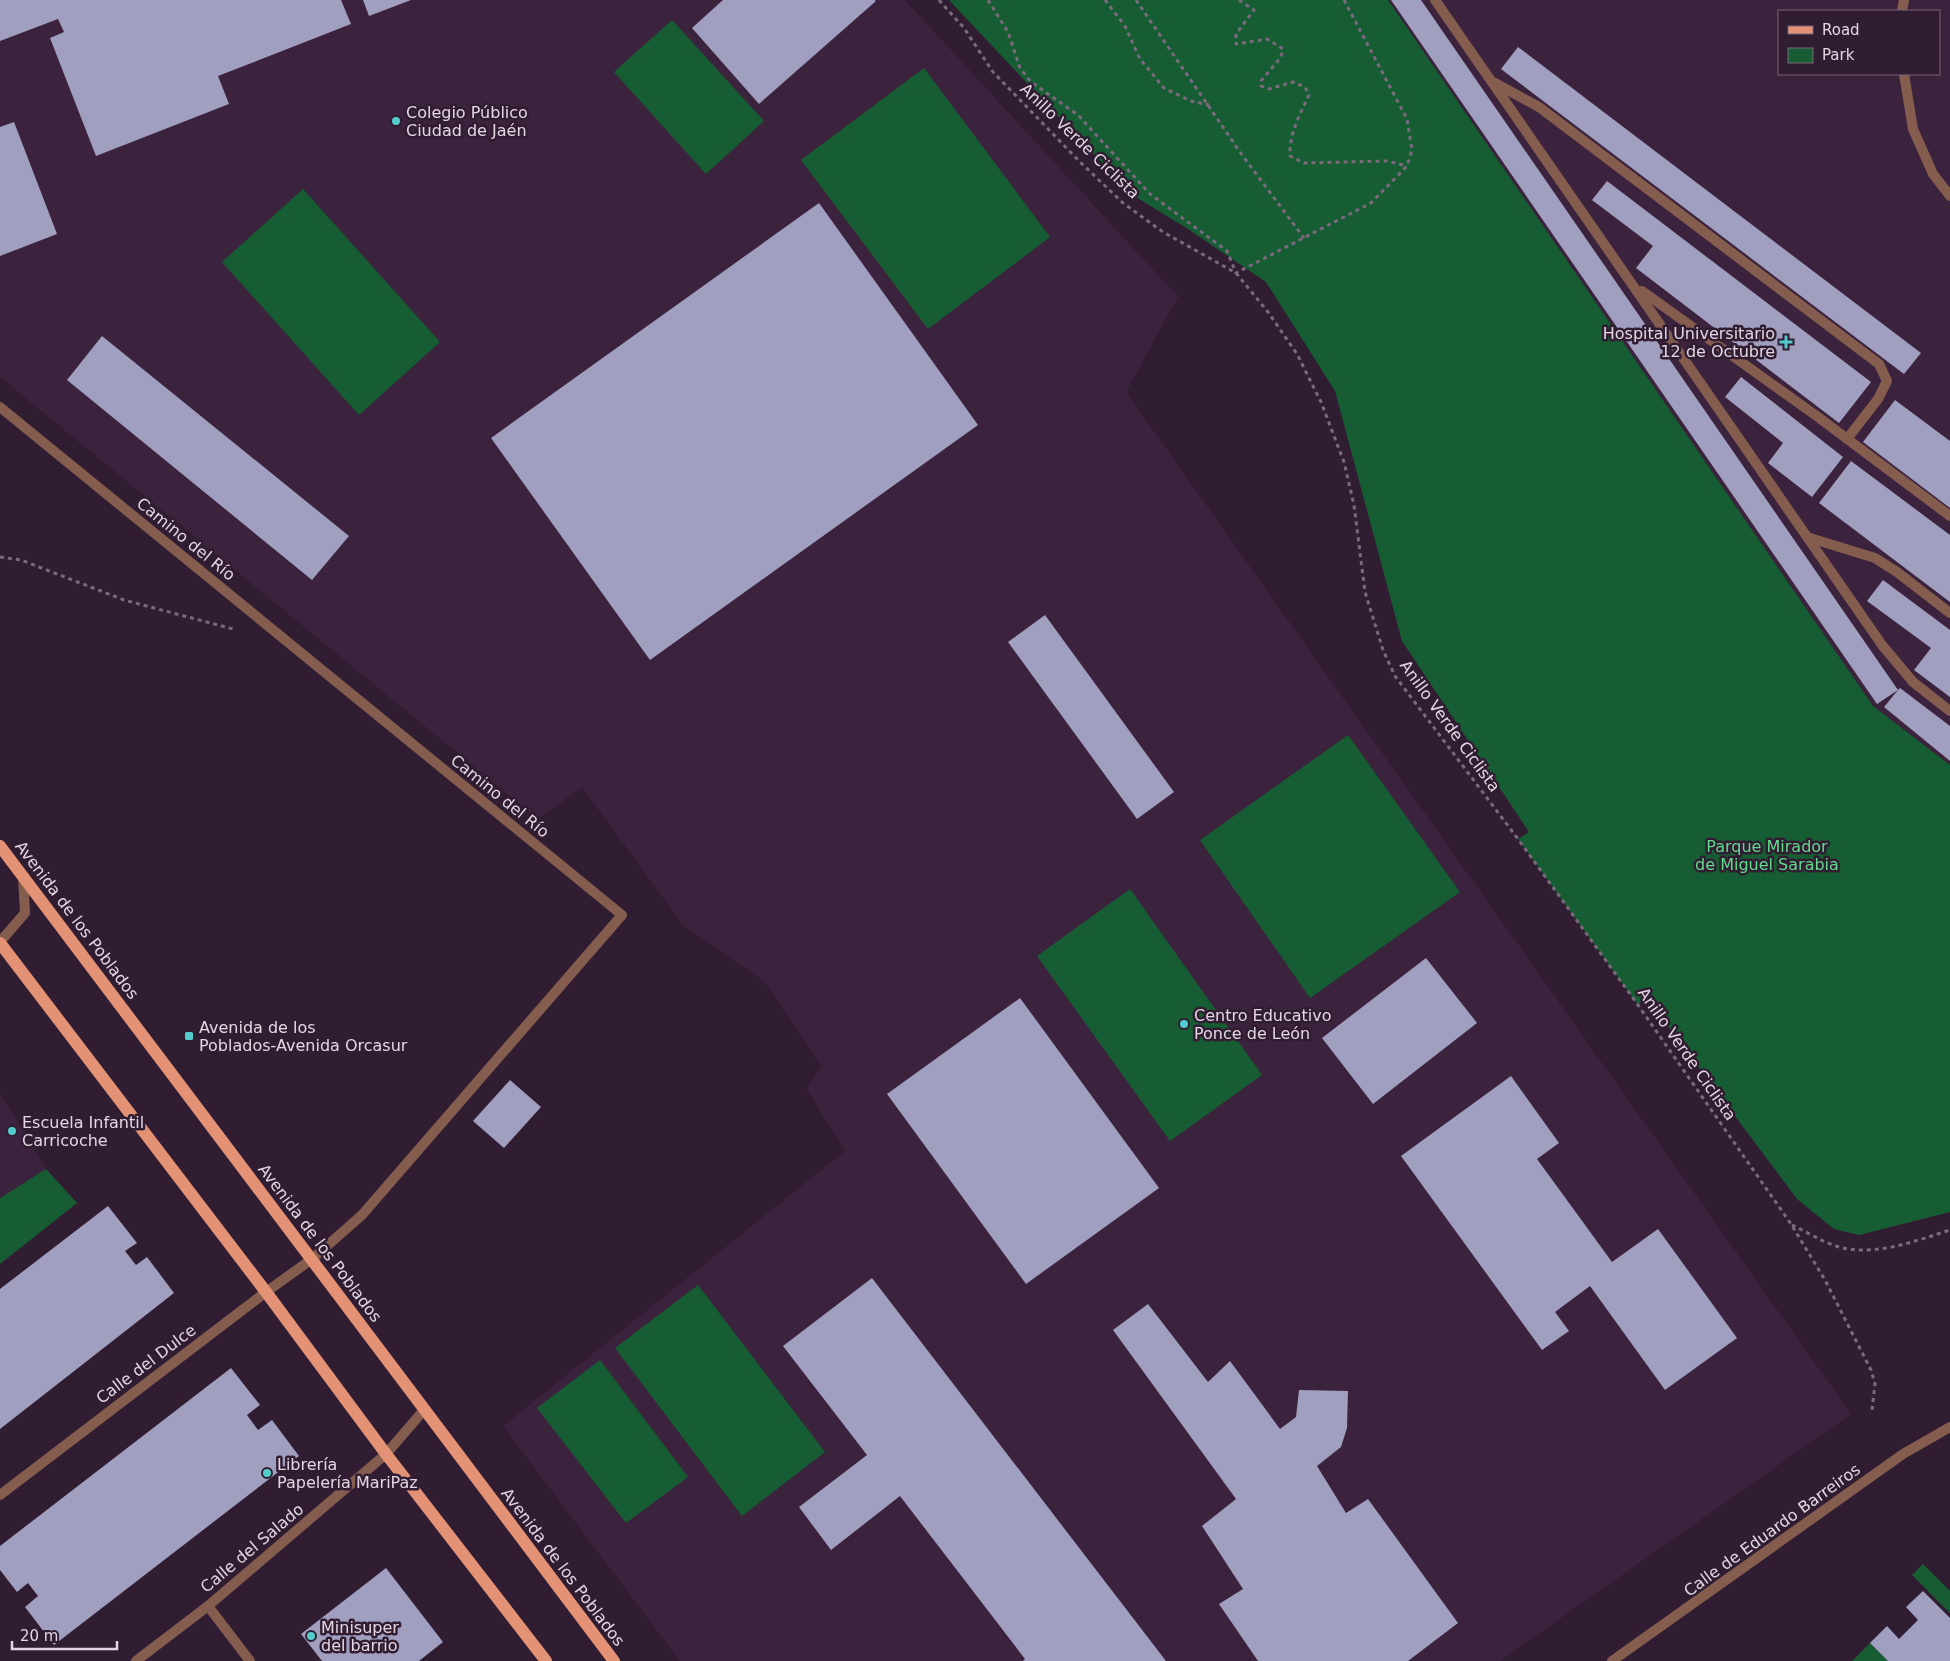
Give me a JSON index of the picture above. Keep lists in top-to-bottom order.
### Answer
{
  "streets": {
    "main road": ["Avenida de los Poblados"],
    "street": [
      "Camino del Río",
      "Calle del Dulce",
      "Calle de Eduardo Barreiros",
      "Calle del Salado"
    ],
    "path": ["Anillo Verde Ciclista"]
  },
  "crossings": [
    ["Camino del Río", "Avenida de los Poblados"],
    ["Camino del Río", "Calle del Dulce"],
    ["Avenida de los Poblados", "Calle del Dulce"],
    ["Avenida de los Poblados", "Calle del Salado"]
  ],
  "parks": ["Parque Mirador de Miguel Sarabia"],
  "places": {
    "other": [
      "Colegio Público Ciudad de Jaén",
      "Centro Educativo Ponce de León",
      "Escuela Infantil Carricoche",
      "Librería Papelería MariPaz",
      "Minisuper del barrio"
    ],
    "health": ["Hospital Universitario 12 de Octubre"],
    "transit": ["Avenida de los Poblados-Avenida Orcasur"]
  },
  "legend": ["Road", "Park"],
  "scale_bar": "20 m"
}
